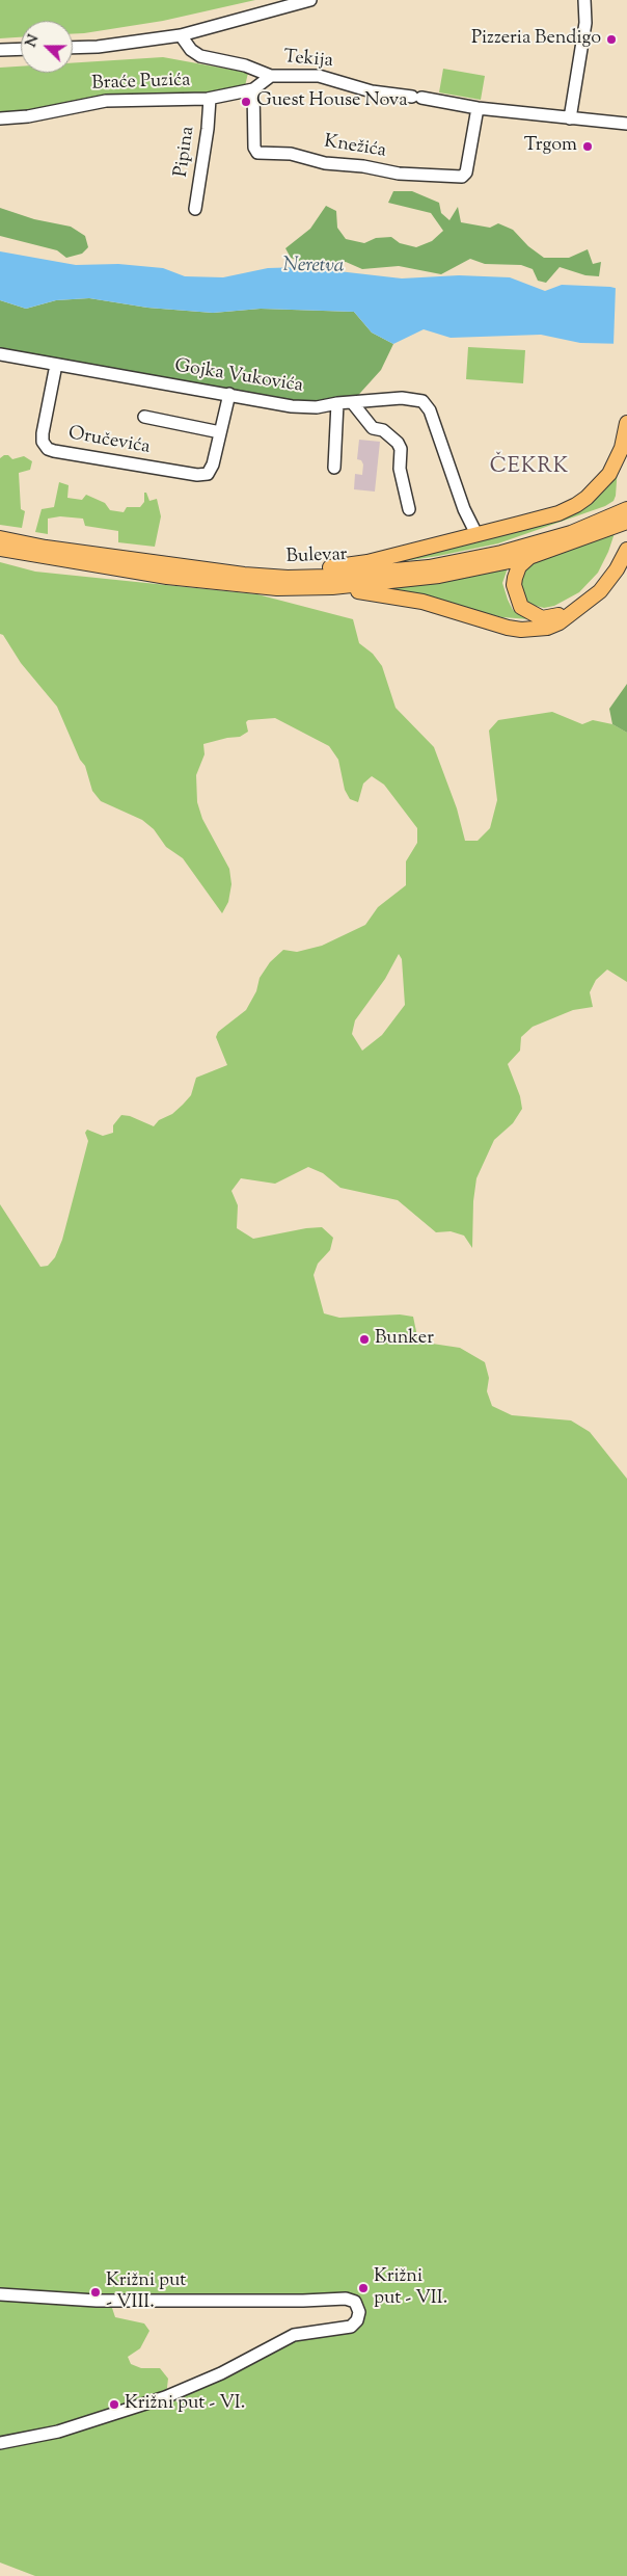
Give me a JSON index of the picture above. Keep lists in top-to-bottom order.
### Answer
{
  "streets": {
    "main road": ["Bulevar"],
    "street": [
      "Tekija",
      "Braće Puzića",
      "Knežića",
      "Pipina",
      "Gojka Vukovića",
      "Oručevića"
    ]
  },
  "crossings": [
    ["Tekija", "Knežića"],
    ["Braće Puzića", "Knežića"],
    ["Braće Puzića", "Pipina"],
    ["Gojka Vukovića", "Oručevića"]
  ],
  "districts": ["ČEKRK"],
  "water": ["Neretva"],
  "places": [
    "Pizzeria Bendigo",
    "Guest House Nova",
    "Trgom",
    "Bunker",
    "Križni put - VII.",
    "Križni put - VIII.",
    "Križni put - VI."
  ],
  "north": "left"
}
